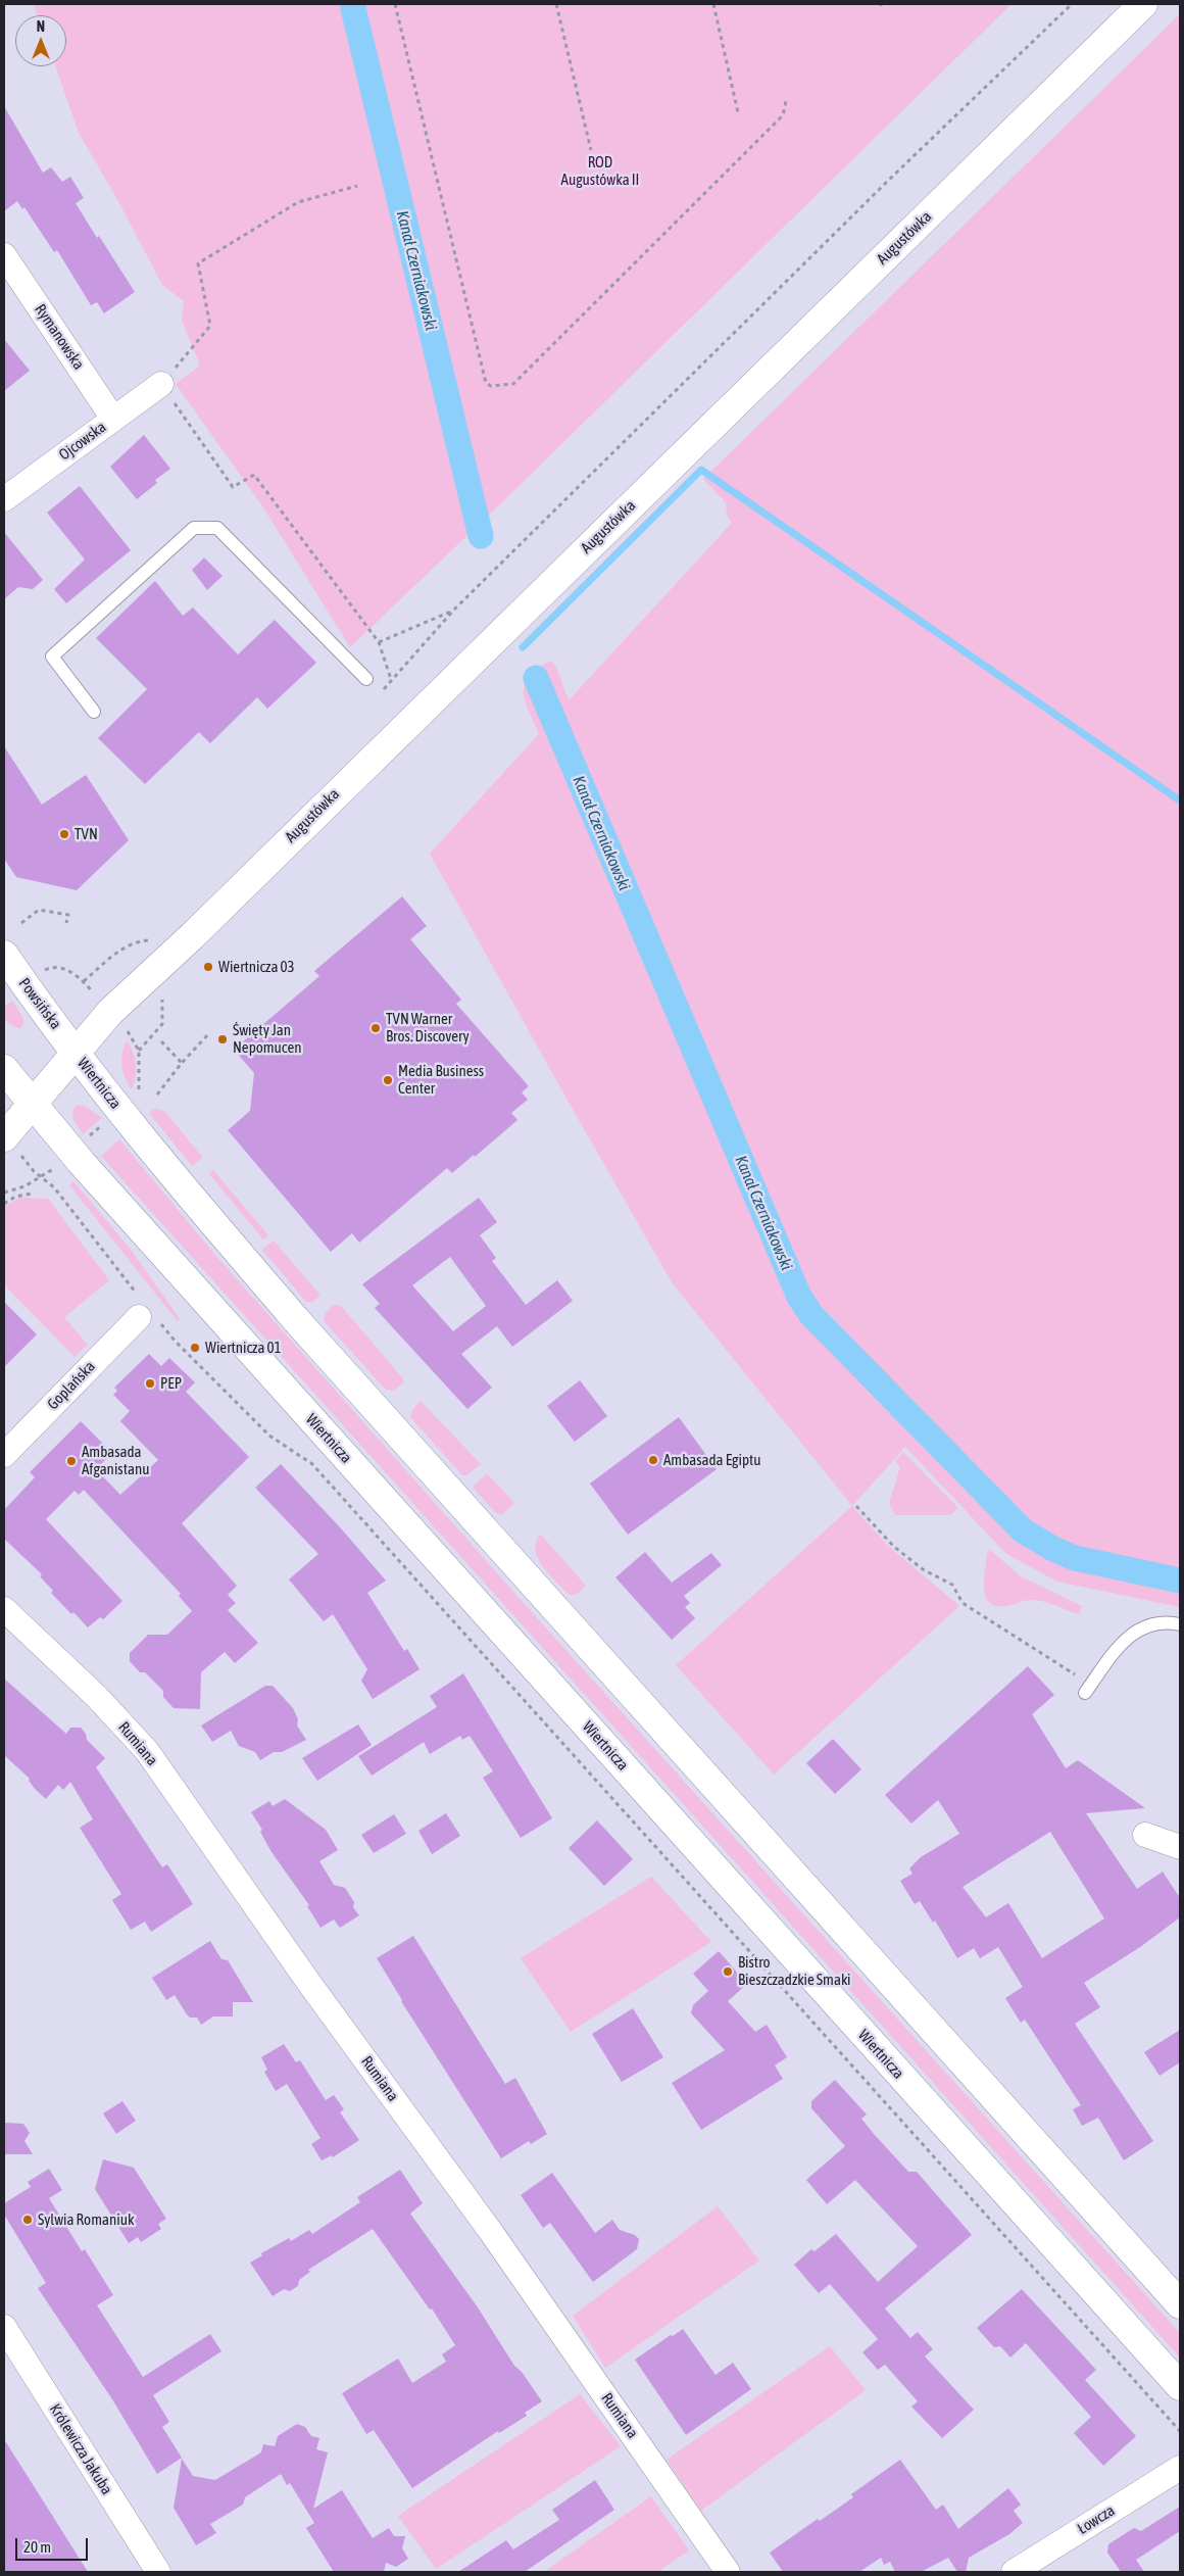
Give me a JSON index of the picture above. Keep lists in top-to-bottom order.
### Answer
{
  "streets": {
    "main road": ["Augustówka", "Powsińska", "Wiertnicza"],
    "street": [
      "Rymanowska",
      "Ojcowska",
      "Goplańska",
      "Rumiana",
      "Królewicza Jakuba",
      "Łowcza"
    ]
  },
  "crossings": [
    ["Augustówka", "Powsińska"],
    ["Augustówka", "Wiertnicza"],
    ["Rymanowska", "Ojcowska"],
    ["Powsińska", "Wiertnicza"]
  ],
  "water": ["Kanał Czerniakowski"],
  "parks": ["ROD Augustówka II"],
  "places": [
    "TVN",
    "Wiertnicza 03",
    "TVN Warner Bros. Discovery",
    "Święty Jan Nepomucen",
    "Media Business Center",
    "Wiertnicza 01",
    "PEP",
    "Ambasada Egiptu",
    "Ambasada Afganistanu",
    "Bistro Bieszczadzkie Smaki",
    "Sylwia Romaniuk"
  ],
  "scale_bar": "20 m",
  "north": "top"
}
